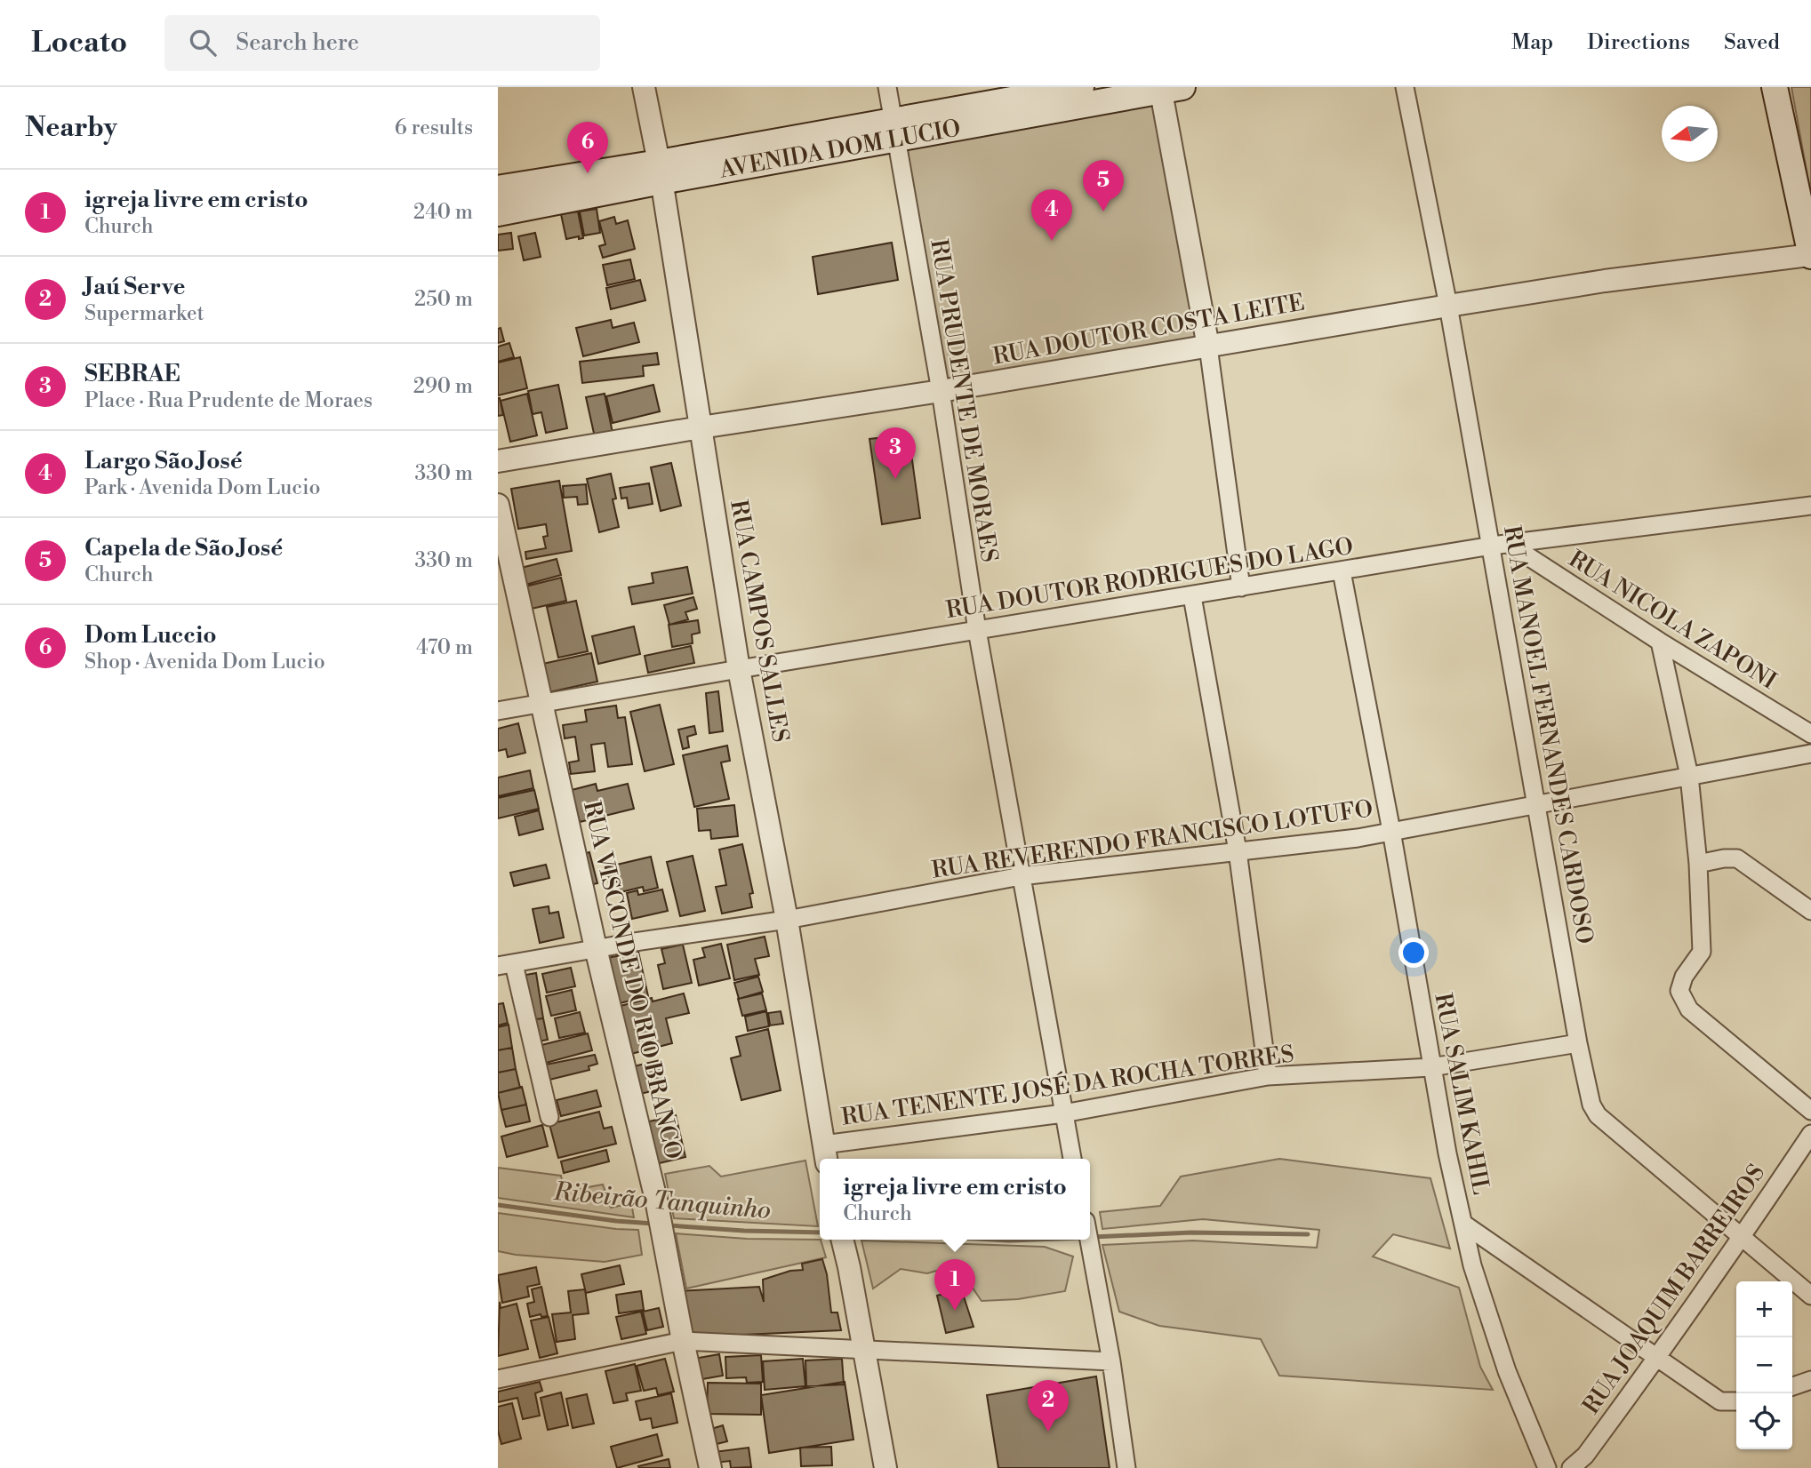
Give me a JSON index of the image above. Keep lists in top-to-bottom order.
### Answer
{
  "streets": {
    "main road": ["AVENIDA DOM LUCIO"],
    "street": [
      "RUA DOUTOR COSTA LEITE",
      "RUA PRUDENTE DE MORAES",
      "RUA DOUTOR RODRIGUES DO LAGO",
      "RUA NICOLA ZAPONI",
      "RUA CAMPOS SALLES",
      "RUA MANOEL FERNANDES CARDOSO",
      "RUA REVERENDO FRANCISCO LOTUFO",
      "RUA VISCONDE DO RIO BRANCO",
      "RUA TENENTE JOSÉ DA ROCHA TORRES",
      "RUA SALIM KAHIL",
      "RUA JOAQUIM BARREIROS"
    ]
  },
  "crossings": [
    ["AVENIDA DOM LUCIO", "RUA PRUDENTE DE MORAES"],
    ["AVENIDA DOM LUCIO", "RUA CAMPOS SALLES"],
    ["RUA DOUTOR COSTA LEITE", "RUA PRUDENTE DE MORAES"],
    ["RUA DOUTOR COSTA LEITE", "RUA CAMPOS SALLES"],
    ["RUA DOUTOR COSTA LEITE", "RUA MANOEL FERNANDES CARDOSO"],
    ["RUA PRUDENTE DE MORAES", "RUA DOUTOR RODRIGUES DO LAGO"],
    ["RUA PRUDENTE DE MORAES", "RUA REVERENDO FRANCISCO LOTUFO"],
    ["RUA PRUDENTE DE MORAES", "RUA TENENTE JOSÉ DA ROCHA TORRES"],
    ["RUA DOUTOR RODRIGUES DO LAGO", "RUA NICOLA ZAPONI"],
    ["RUA DOUTOR RODRIGUES DO LAGO", "RUA CAMPOS SALLES"],
    ["RUA DOUTOR RODRIGUES DO LAGO", "RUA MANOEL FERNANDES CARDOSO"],
    ["RUA DOUTOR RODRIGUES DO LAGO", "RUA VISCONDE DO RIO BRANCO"],
    ["RUA DOUTOR RODRIGUES DO LAGO", "RUA SALIM KAHIL"],
    ["RUA NICOLA ZAPONI", "RUA MANOEL FERNANDES CARDOSO"],
    ["RUA CAMPOS SALLES", "RUA REVERENDO FRANCISCO LOTUFO"],
    ["RUA CAMPOS SALLES", "RUA TENENTE JOSÉ DA ROCHA TORRES"],
    ["RUA MANOEL FERNANDES CARDOSO", "RUA REVERENDO FRANCISCO LOTUFO"],
    ["RUA MANOEL FERNANDES CARDOSO", "RUA TENENTE JOSÉ DA ROCHA TORRES"],
    ["RUA MANOEL FERNANDES CARDOSO", "RUA JOAQUIM BARREIROS"],
    ["RUA REVERENDO FRANCISCO LOTUFO", "RUA VISCONDE DO RIO BRANCO"],
    ["RUA REVERENDO FRANCISCO LOTUFO", "RUA SALIM KAHIL"],
    ["RUA TENENTE JOSÉ DA ROCHA TORRES", "RUA SALIM KAHIL"]
  ],
  "water": ["Ribeirão Tanquinho"],
  "north": "left",
  "page": {
    "header": "Locato",
    "search": "Search here",
    "nav": ["Map", "Directions", "Saved"],
    "heading": ["Nearby", "6 results"],
    "pins": [
      "6",
      "5",
      "4",
      "3",
      "1",
      "2"
    ],
    "list": [
      {
        "mark": "1",
        "name": "igreja livre em cristo",
        "note": "Church",
        "value": "240 m"
      },
      {
        "mark": "2",
        "name": "Jaú Serve",
        "note": "Supermarket",
        "value": "250 m"
      },
      {
        "mark": "3",
        "name": "SEBRAE",
        "note": "Place · Rua Prudente de Moraes",
        "value": "290 m"
      },
      {
        "mark": "4",
        "name": "Largo São José",
        "note": "Park · Avenida Dom Lucio",
        "value": "330 m"
      },
      {
        "mark": "5",
        "name": "Capela de São José",
        "note": "Church",
        "value": "330 m"
      },
      {
        "mark": "6",
        "name": "Dom Luccio",
        "note": "Shop · Avenida Dom Lucio",
        "value": "470 m"
      }
    ],
    "popup": ["igreja livre em cristo", "Church"],
    "map_buttons": ["+", "−"]
  }
}
